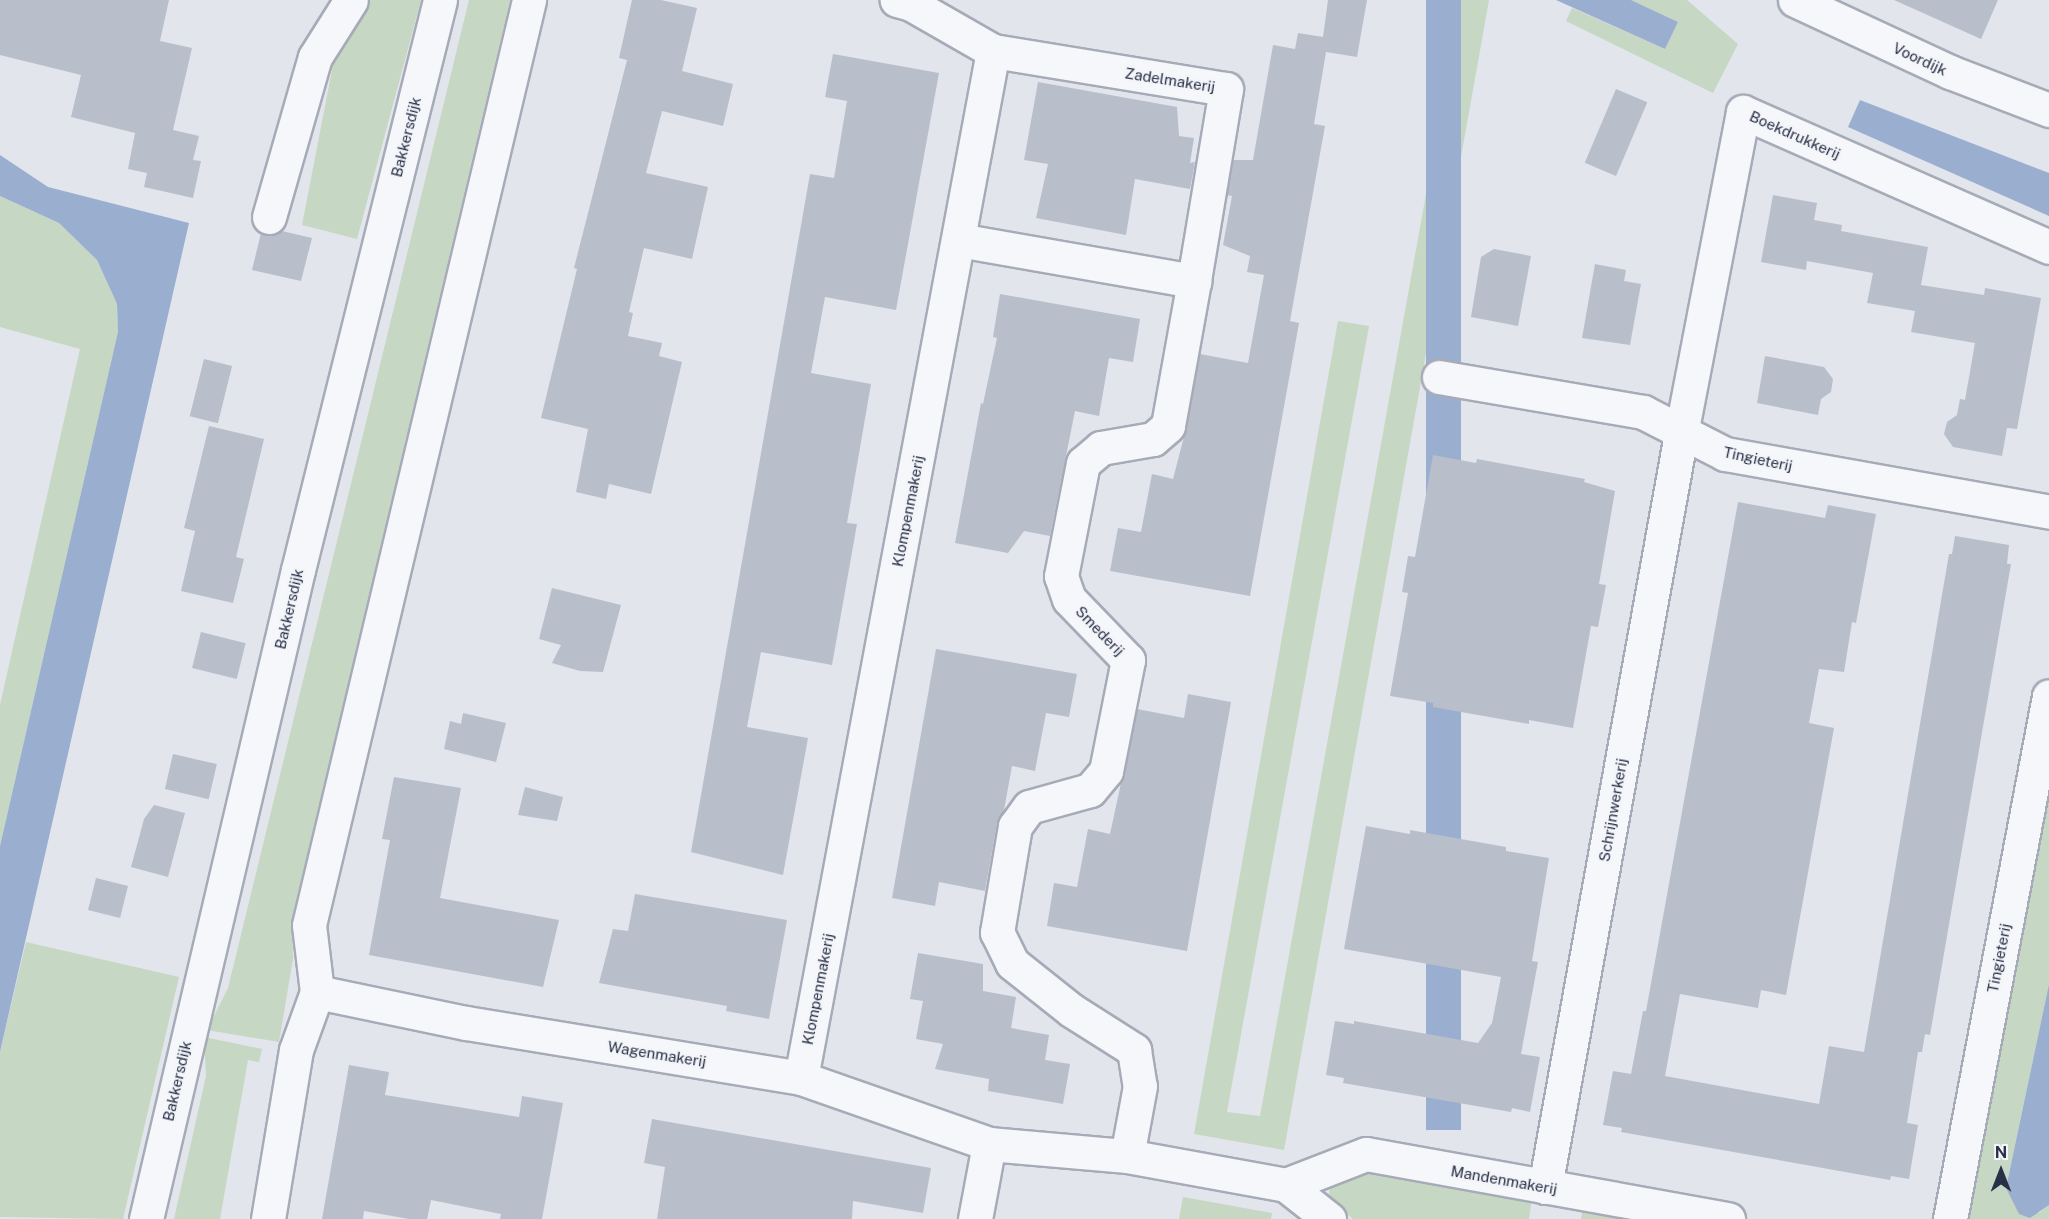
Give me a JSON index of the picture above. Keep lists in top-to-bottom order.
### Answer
{
  "streets": {
    "street": [
      "Voordijk",
      "Zadelmakerij",
      "Boekdrukkerij",
      "Bakkersdijk",
      "Tingieterij",
      "Klompenmakerij",
      "Smederij",
      "Schrijnwerkerij",
      "Wagenmakerij",
      "Mandenmakerij"
    ]
  },
  "crossings": [
    ["Zadelmakerij", "Klompenmakerij"],
    ["Zadelmakerij", "Smederij"],
    ["Boekdrukkerij", "Tingieterij"],
    ["Boekdrukkerij", "Schrijnwerkerij"],
    ["Tingieterij", "Schrijnwerkerij"],
    ["Klompenmakerij", "Wagenmakerij"],
    ["Smederij", "Wagenmakerij"],
    ["Schrijnwerkerij", "Mandenmakerij"]
  ],
  "north": "top"
}
